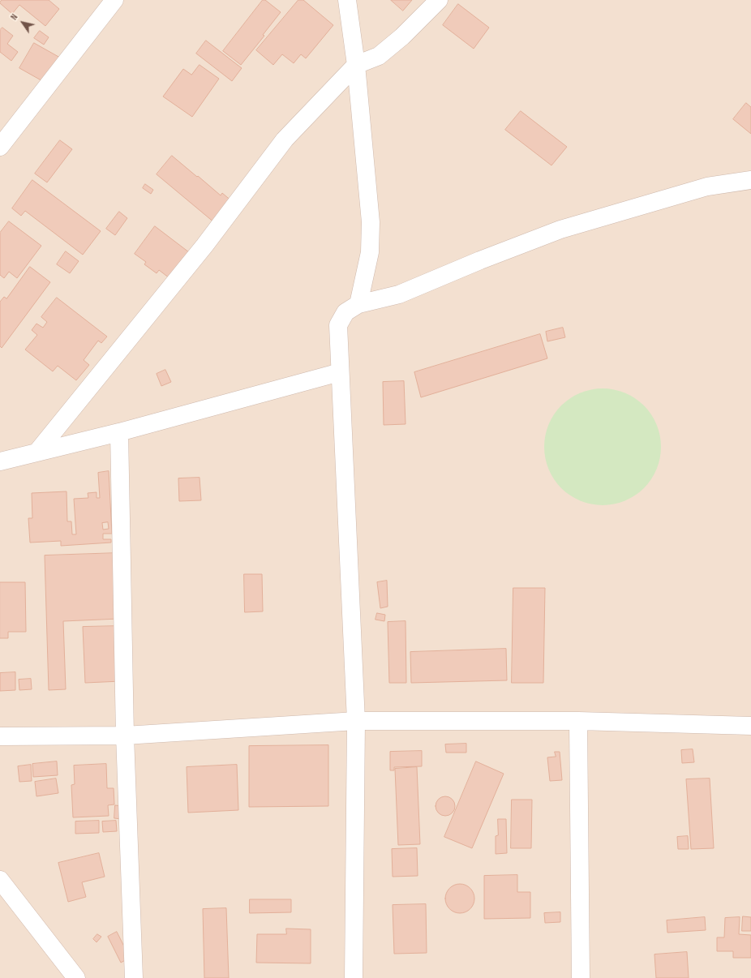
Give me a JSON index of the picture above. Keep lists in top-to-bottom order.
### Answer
{
  "north": "top left"
}
